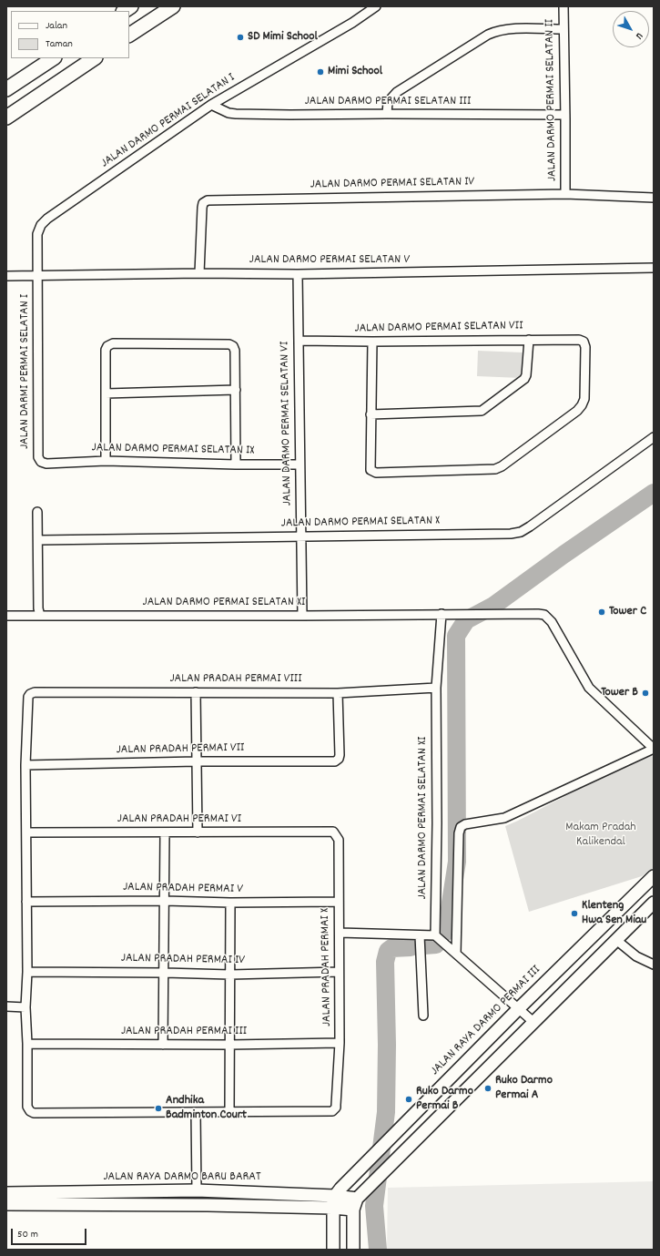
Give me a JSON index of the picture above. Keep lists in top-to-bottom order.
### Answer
{
  "streets": {
    "main road": ["JALAN RAYA DARMO PERMAI III", "JALAN RAYA DARMO BARU BARAT"],
    "street": [
      "JALAN DARMO PERMAI SELATAN II",
      "JALAN DARMO PERMAI SELATAN III",
      "JALAN DARMO PERMAI SELATAN I",
      "JALAN DARMO PERMAI SELATAN IV",
      "JALAN DARMO PERMAI SELATAN V",
      "JALAN DARMO PERMAI SELATAN VII",
      "JALAN DARMI PERMAI SELATAN I",
      "JALAN DARMO PERMAI SELATAN VI",
      "JALAN DARMO PERMAI SELATAN IX",
      "JALAN DARMO PERMAI SELATAN X",
      "JALAN DARMO PERMAI SELATAN XI",
      "JALAN PRADAH PERMAI VIII",
      "JALAN PRADAH PERMAI VII",
      "JALAN PRADAH PERMAI VI",
      "JALAN PRADAH PERMAI V",
      "JALAN PRADAH PERMAI IV",
      "JALAN PRADAH PERMAI X",
      "JALAN PRADAH PERMAI III"
    ]
  },
  "crossings": [
    ["JALAN DARMO PERMAI SELATAN II", "JALAN DARMO PERMAI SELATAN III"],
    ["JALAN DARMO PERMAI SELATAN II", "JALAN DARMO PERMAI SELATAN IV"],
    ["JALAN DARMO PERMAI SELATAN III", "JALAN DARMO PERMAI SELATAN I"],
    ["JALAN DARMO PERMAI SELATAN I", "JALAN DARMO PERMAI SELATAN V"],
    ["JALAN DARMO PERMAI SELATAN I", "JALAN DARMI PERMAI SELATAN I"],
    ["JALAN DARMO PERMAI SELATAN IV", "JALAN DARMO PERMAI SELATAN V"],
    ["JALAN DARMO PERMAI SELATAN V", "JALAN DARMI PERMAI SELATAN I"],
    ["JALAN DARMO PERMAI SELATAN V", "JALAN DARMO PERMAI SELATAN VI"],
    ["JALAN DARMO PERMAI SELATAN VII", "JALAN DARMO PERMAI SELATAN VI"],
    ["JALAN DARMI PERMAI SELATAN I", "JALAN DARMO PERMAI SELATAN IX"],
    ["JALAN DARMO PERMAI SELATAN VI", "JALAN DARMO PERMAI SELATAN IX"],
    ["JALAN DARMO PERMAI SELATAN VI", "JALAN DARMO PERMAI SELATAN X"],
    ["JALAN DARMO PERMAI SELATAN VI", "JALAN DARMO PERMAI SELATAN XI"],
    ["JALAN DARMO PERMAI SELATAN XI", "JALAN PRADAH PERMAI VIII"],
    ["JALAN PRADAH PERMAI VIII", "JALAN PRADAH PERMAI VII"],
    ["JALAN PRADAH PERMAI VI", "JALAN PRADAH PERMAI X"],
    ["JALAN PRADAH PERMAI V", "JALAN PRADAH PERMAI X"],
    ["JALAN PRADAH PERMAI IV", "JALAN PRADAH PERMAI X"],
    ["JALAN PRADAH PERMAI X", "JALAN PRADAH PERMAI III"],
    ["JALAN RAYA DARMO PERMAI III", "JALAN RAYA DARMO BARU BARAT"]
  ],
  "parks": ["Makam Pradah Kalikendal"],
  "places": [
    "SD Mimi School",
    "Mimi School",
    "Tower C",
    "Tower B",
    "Klenteng Hwa Sen Miau",
    "Ruko Darmo Permai A",
    "Ruko Darmo Permai B",
    "Andhika Badminton Court"
  ],
  "legend": ["Jalan", "Taman"],
  "scale_bar": "50 m",
  "north": "bottom right"
}
